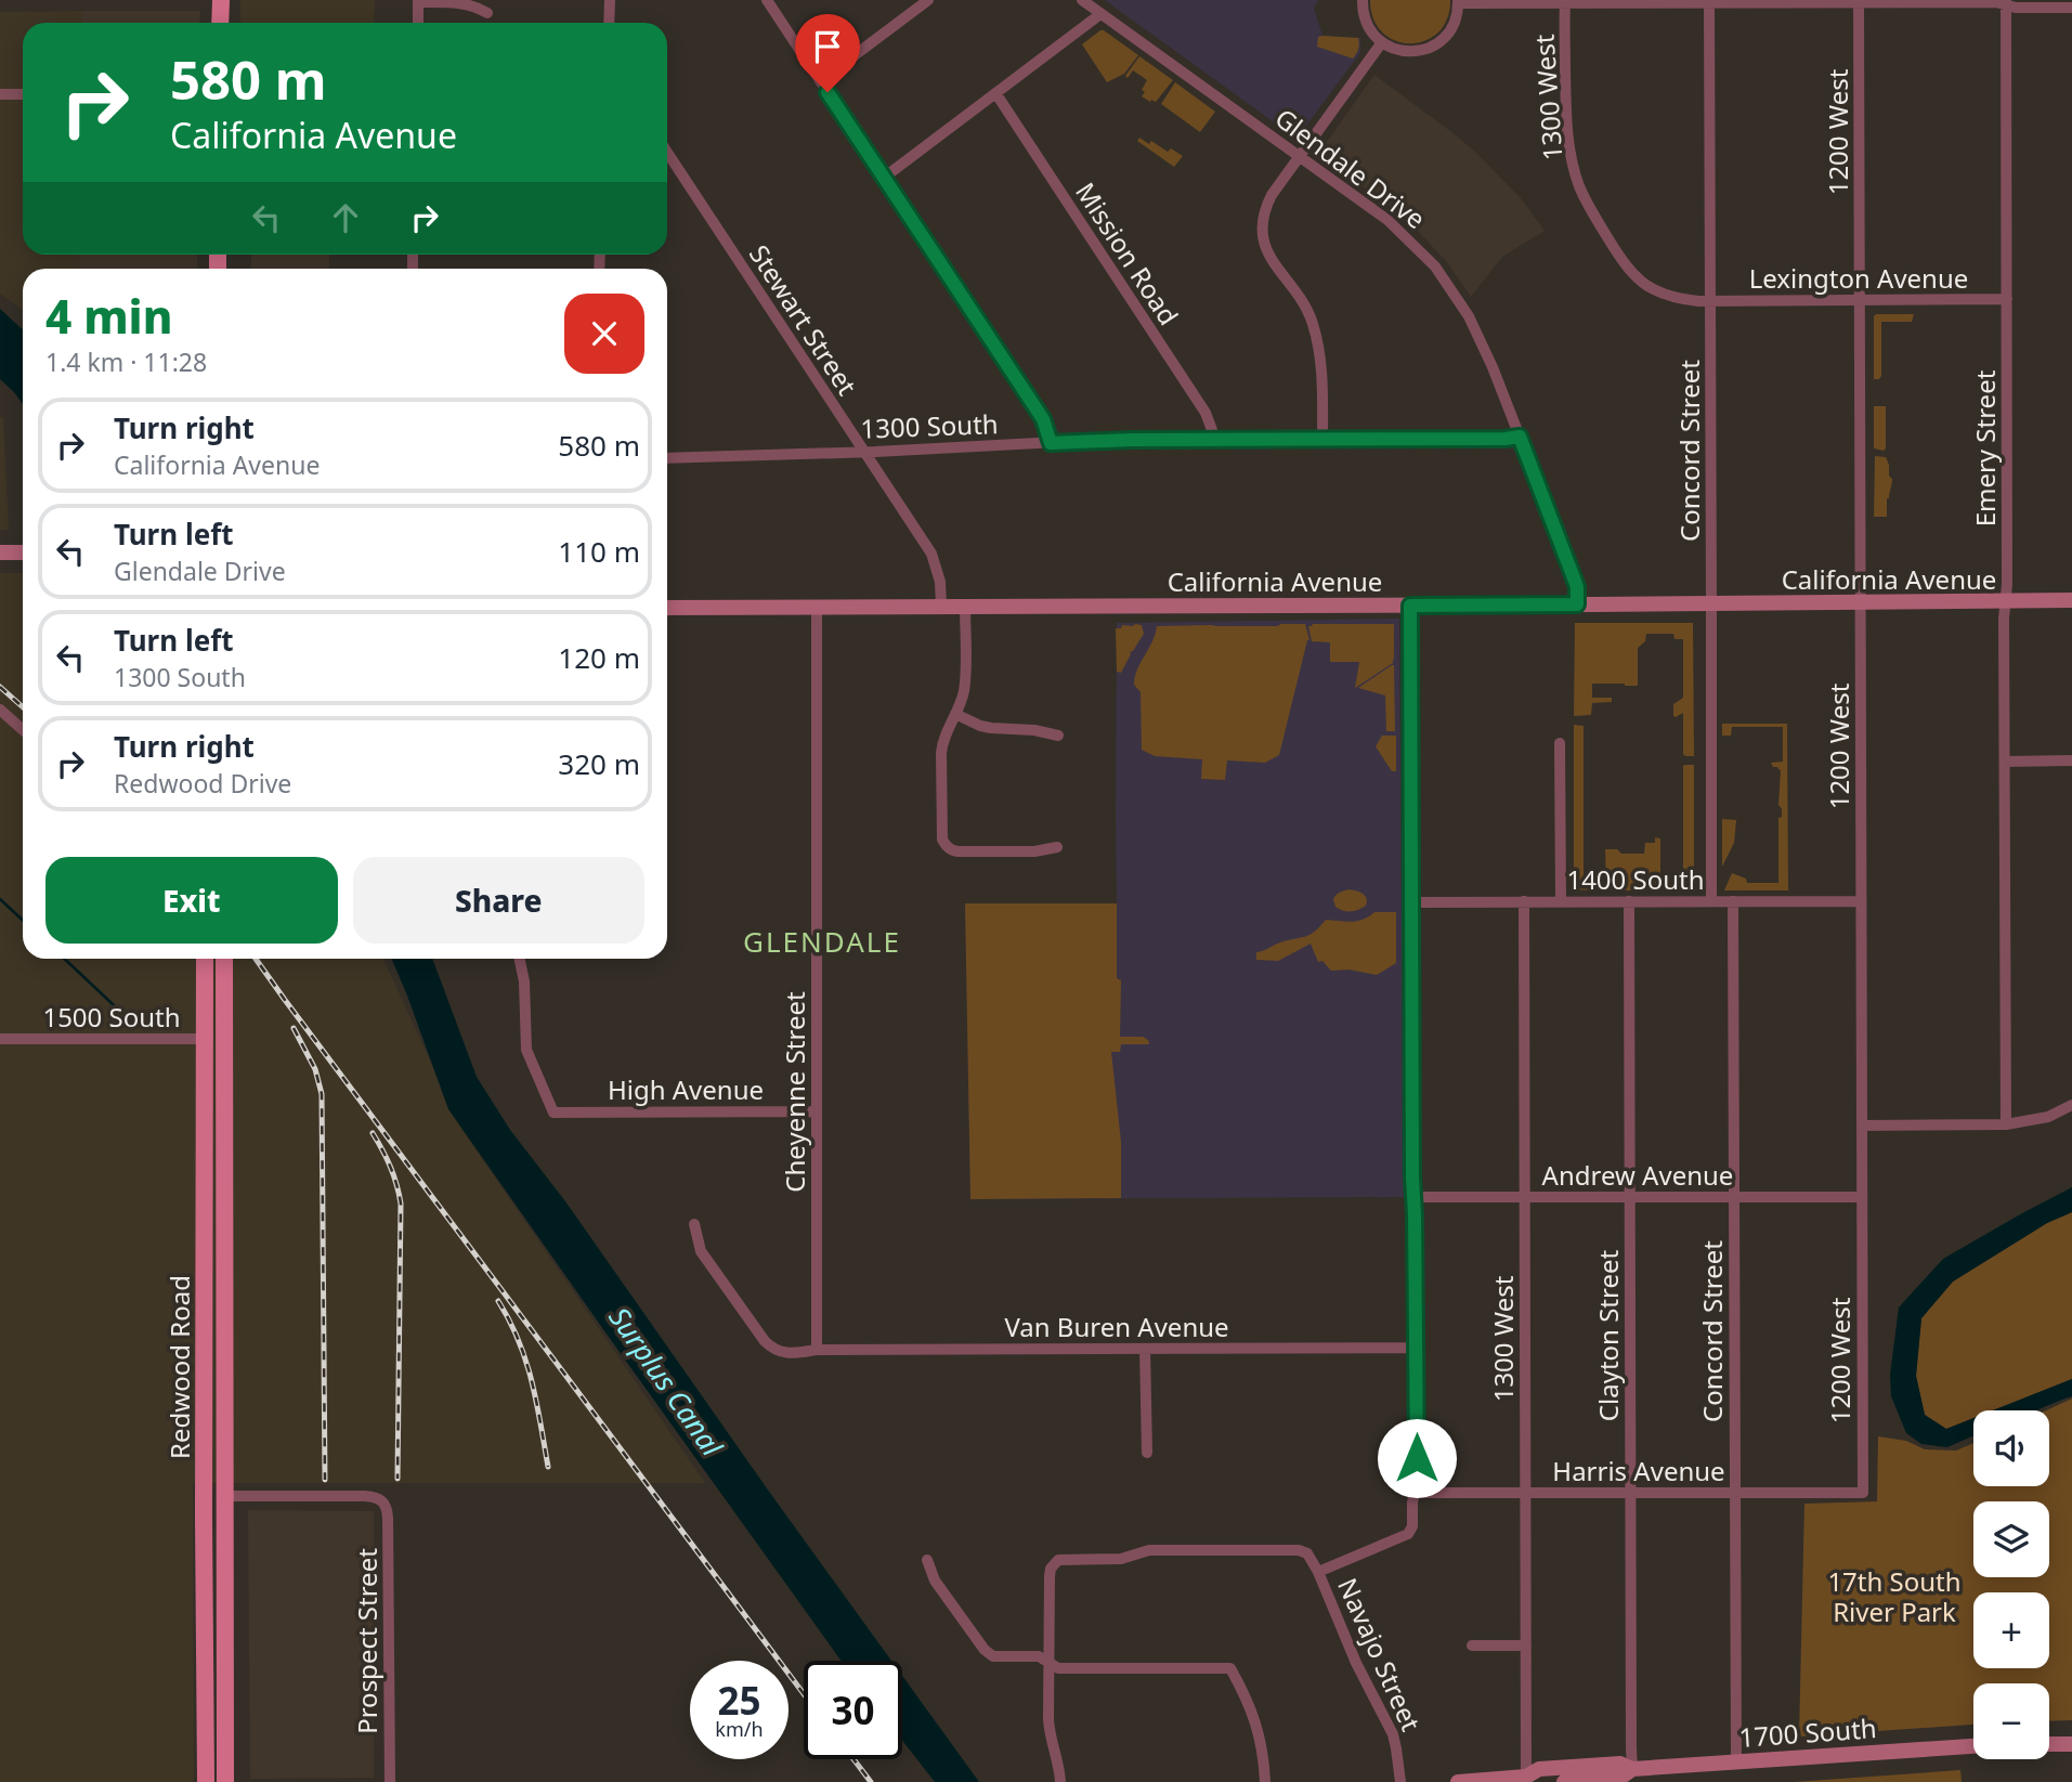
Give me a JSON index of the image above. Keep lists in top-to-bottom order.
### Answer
{
  "streets": {
    "main road": ["California Avenue", "Redwood Road", "1700 South"],
    "street": [
      "1300 West",
      "1200 West",
      "Glendale Drive",
      "Mission Road",
      "Lexington Avenue",
      "Stewart Street",
      "1300 South",
      "Emery Street",
      "Concord Street",
      "1400 South",
      "1500 South",
      "High Avenue",
      "Cheyenne Street",
      "Andrew Avenue",
      "Van Buren Avenue",
      "Clayton Street",
      "Harris Avenue",
      "Prospect Street",
      "Navajo Street"
    ]
  },
  "crossings": [
    ["1300 West", "Lexington Avenue"],
    ["1300 West", "Concord Street"],
    ["1300 West", "1400 South"],
    ["1300 West", "Andrew Avenue"],
    ["1300 West", "Harris Avenue"],
    ["1300 West", "1700 South"],
    ["1200 West", "Lexington Avenue"],
    ["1200 West", "California Avenue"],
    ["1200 West", "1400 South"],
    ["1200 West", "Andrew Avenue"],
    ["1200 West", "Harris Avenue"],
    ["Glendale Drive", "1300 South"],
    ["Glendale Drive", "California Avenue"],
    ["Mission Road", "1300 South"],
    ["Lexington Avenue", "Emery Street"],
    ["Lexington Avenue", "Concord Street"],
    ["Stewart Street", "1300 South"],
    ["Stewart Street", "California Avenue"],
    ["Emery Street", "California Avenue"],
    ["Concord Street", "California Avenue"],
    ["Concord Street", "1400 South"],
    ["Concord Street", "Andrew Avenue"],
    ["Concord Street", "Harris Avenue"],
    ["Concord Street", "1700 South"],
    ["California Avenue", "Cheyenne Street"],
    ["California Avenue", "Navajo Street"],
    ["1400 South", "Clayton Street"],
    ["1400 South", "Navajo Street"],
    ["1500 South", "Redwood Road"],
    ["High Avenue", "Cheyenne Street"],
    ["Cheyenne Street", "Van Buren Avenue"],
    ["Andrew Avenue", "Clayton Street"],
    ["Andrew Avenue", "Navajo Street"],
    ["Van Buren Avenue", "Navajo Street"],
    ["Clayton Street", "Harris Avenue"],
    ["Clayton Street", "1700 South"],
    ["Redwood Road", "Prospect Street"],
    ["Harris Avenue", "Navajo Street"]
  ],
  "districts": ["GLENDALE"],
  "water": ["Surplus Canal"],
  "parks": ["17th South River Park"],
  "page": {
    "turn": ["580 m", "California Avenue"],
    "heading": ["4 min", "1.4 km · 11:28"],
    "list": [
      {
        "name": "Turn right",
        "note": "California Avenue",
        "value": "580 m"
      },
      {
        "name": "Turn left",
        "note": "Glendale Drive",
        "value": "110 m"
      },
      {
        "name": "Turn left",
        "note": "1300 South",
        "value": "120 m"
      },
      {
        "name": "Turn right",
        "note": "Redwood Drive",
        "value": "320 m"
      }
    ],
    "buttons": ["Exit", "Share"],
    "map_buttons": ["+", "−"],
    "speed": "25 km/h",
    "limit": "30"
  }
}
